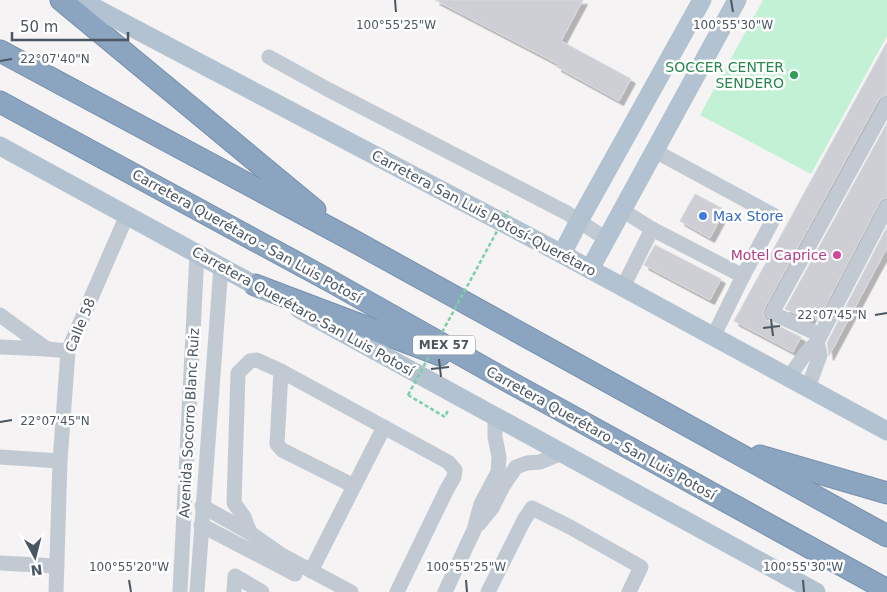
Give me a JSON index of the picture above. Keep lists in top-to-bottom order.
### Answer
{
  "streets": {
    "highway": ["Carretera Querétaro - San Luis Potosí", "MEX 57"],
    "main road": ["Carretera San Luis Potosí-Querétaro", "Carretera Querétaro-San Luis Potosí"],
    "street": ["Calle 58", "Avenida Socorro Blanc Ruiz"]
  },
  "crossings": [
    ["Carretera Querétaro-San Luis Potosí", "Calle 58"],
    ["Carretera Querétaro-San Luis Potosí", "Avenida Socorro Blanc Ruiz"]
  ],
  "places": ["SOCCER CENTER SENDERO", "Max Store", "Motel Caprice"],
  "scale_bar": "50 m",
  "north": "bottom",
  "coordinates": [
    "100°55'25\"W",
    "100°55'30\"W",
    "22°07'40\"N",
    "22°07'45\"N",
    "100°55'20\"W"
  ]
}
